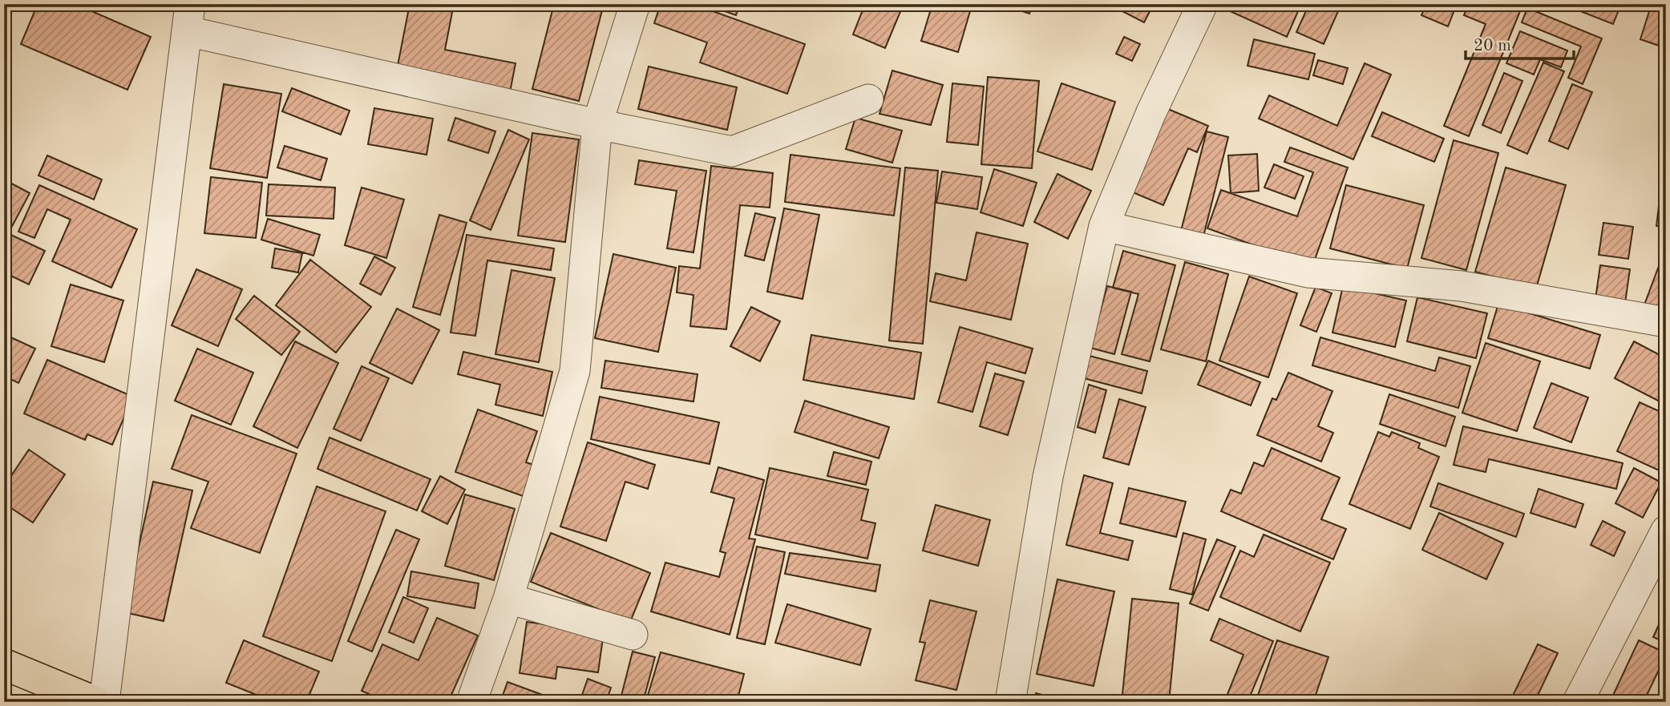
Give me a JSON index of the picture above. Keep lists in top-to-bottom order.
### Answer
{
  "scale_bar": "20 m"
}
